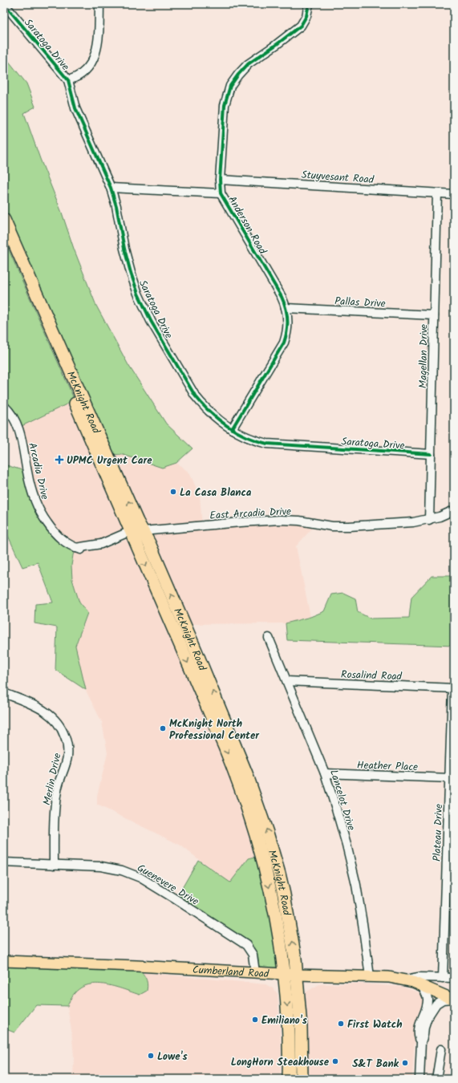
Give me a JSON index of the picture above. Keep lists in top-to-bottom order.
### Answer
{
  "streets": {
    "highway": ["McKnight Road"],
    "main road": ["Cumberland Road"],
    "street": [
      "Saratoga Drive",
      "Stuyvesant Road",
      "Anderson Road",
      "Pallas Drive",
      "Magellan Drive",
      "Arcadia Drive",
      "East Arcadia Drive",
      "Rosalind Road",
      "Heather Place",
      "Merlin Drive",
      "Lancelot Drive",
      "Plateau Drive",
      "Guenevere Drive"
    ]
  },
  "crossings": [
    ["Saratoga Drive", "Anderson Road"],
    ["Saratoga Drive", "Magellan Drive"],
    ["Stuyvesant Road", "Anderson Road"],
    ["Stuyvesant Road", "Magellan Drive"],
    ["Anderson Road", "Pallas Drive"],
    ["Pallas Drive", "Magellan Drive"],
    ["Magellan Drive", "East Arcadia Drive"],
    ["McKnight Road", "Arcadia Drive"],
    ["McKnight Road", "East Arcadia Drive"],
    ["McKnight Road", "Cumberland Road"],
    ["Arcadia Drive", "East Arcadia Drive"],
    ["Rosalind Road", "Lancelot Drive"],
    ["Rosalind Road", "Plateau Drive"],
    ["Heather Place", "Lancelot Drive"],
    ["Heather Place", "Plateau Drive"],
    ["Merlin Drive", "Guenevere Drive"],
    ["Lancelot Drive", "Cumberland Road"],
    ["Guenevere Drive", "Cumberland Road"]
  ],
  "places": {
    "health": ["UPMC Urgent Care"],
    "other": [
      "La Casa Blanca",
      "McKnight North Professional Center",
      "Emiliano's",
      "First Watch",
      "Lowe's",
      "LongHorn Steakhouse",
      "S&T Bank"
    ]
  }
}
